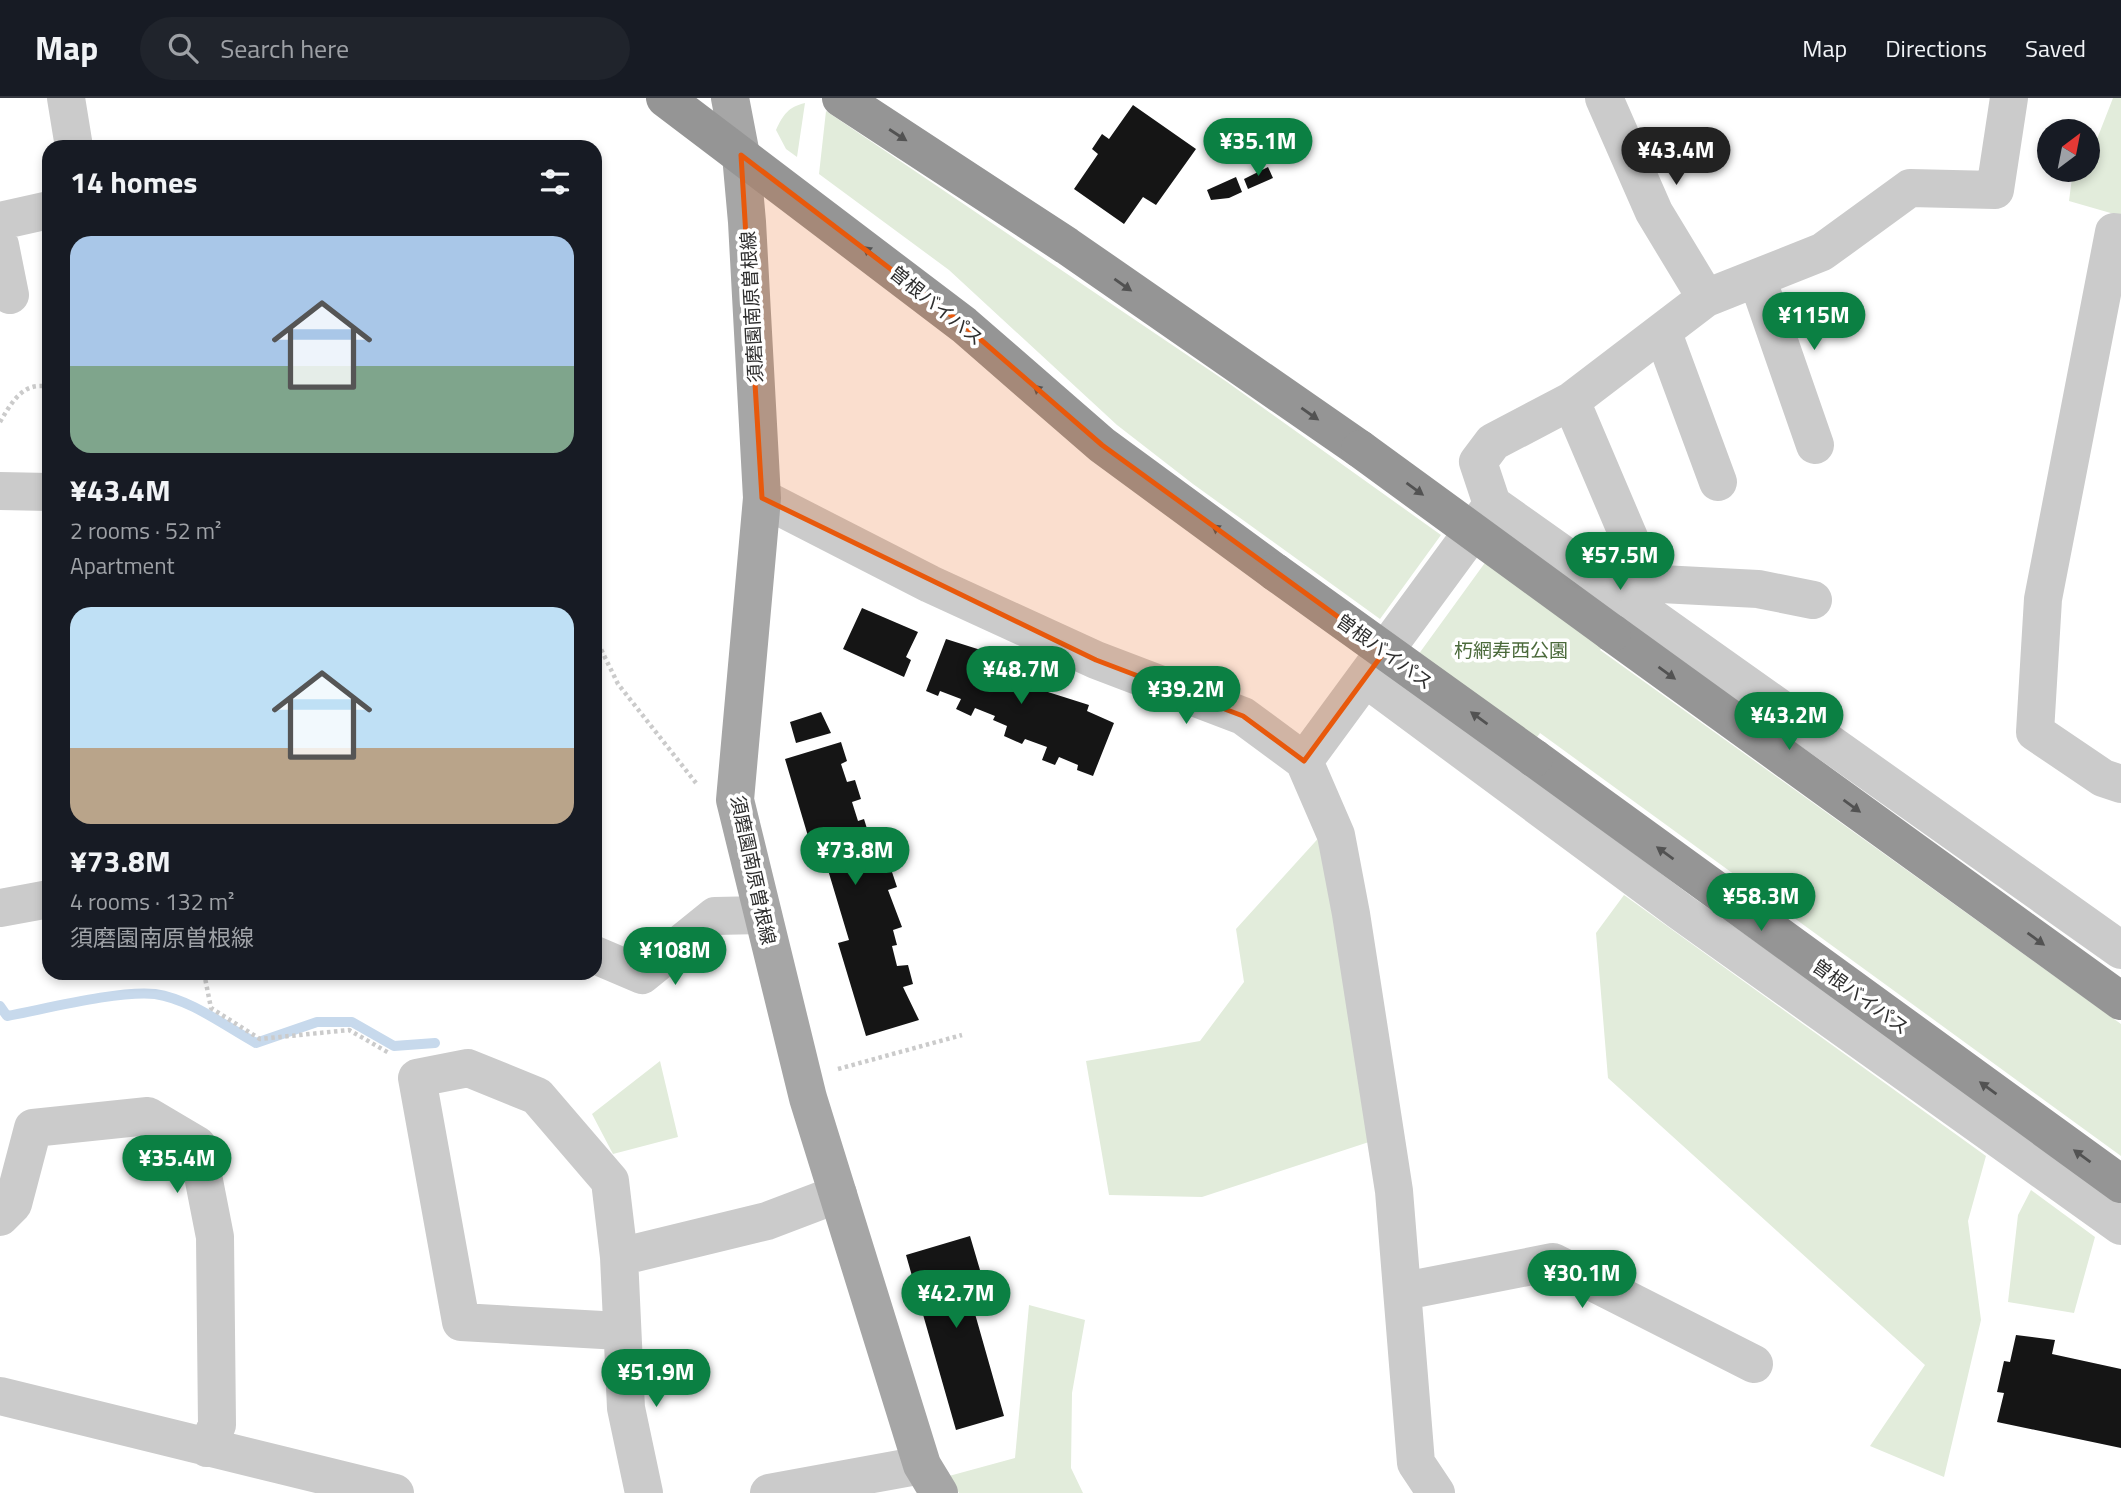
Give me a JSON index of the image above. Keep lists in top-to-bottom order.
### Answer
{
  "streets": {
    "highway": ["曽根バイパス"],
    "main road": ["須磨園南原曽根線"]
  },
  "crossings": [
    ["曽根バイパス", "須磨園南原曽根線"]
  ],
  "parks": ["朽網寿西公園"],
  "north": "top right",
  "page": {
    "header": "Map",
    "search": "Search here",
    "nav": ["Map", "Directions", "Saved"],
    "price": [
      "¥35.1M",
      "¥43.4M",
      "¥115M",
      "¥57.5M",
      "¥48.7M",
      "¥39.2M",
      "¥43.2M",
      "¥73.8M",
      "¥58.3M",
      "¥108M",
      "¥35.4M",
      "¥30.1M",
      "¥42.7M",
      "¥51.9M"
    ],
    "heading": "14 homes",
    "list": [
      {
        "name": "¥43.4M",
        "note": "2 rooms · 52 m² · Apartment"
      },
      {
        "name": "¥73.8M",
        "note": "4 rooms · 132 m² · 須磨園南原曽根線"
      }
    ]
  }
}
